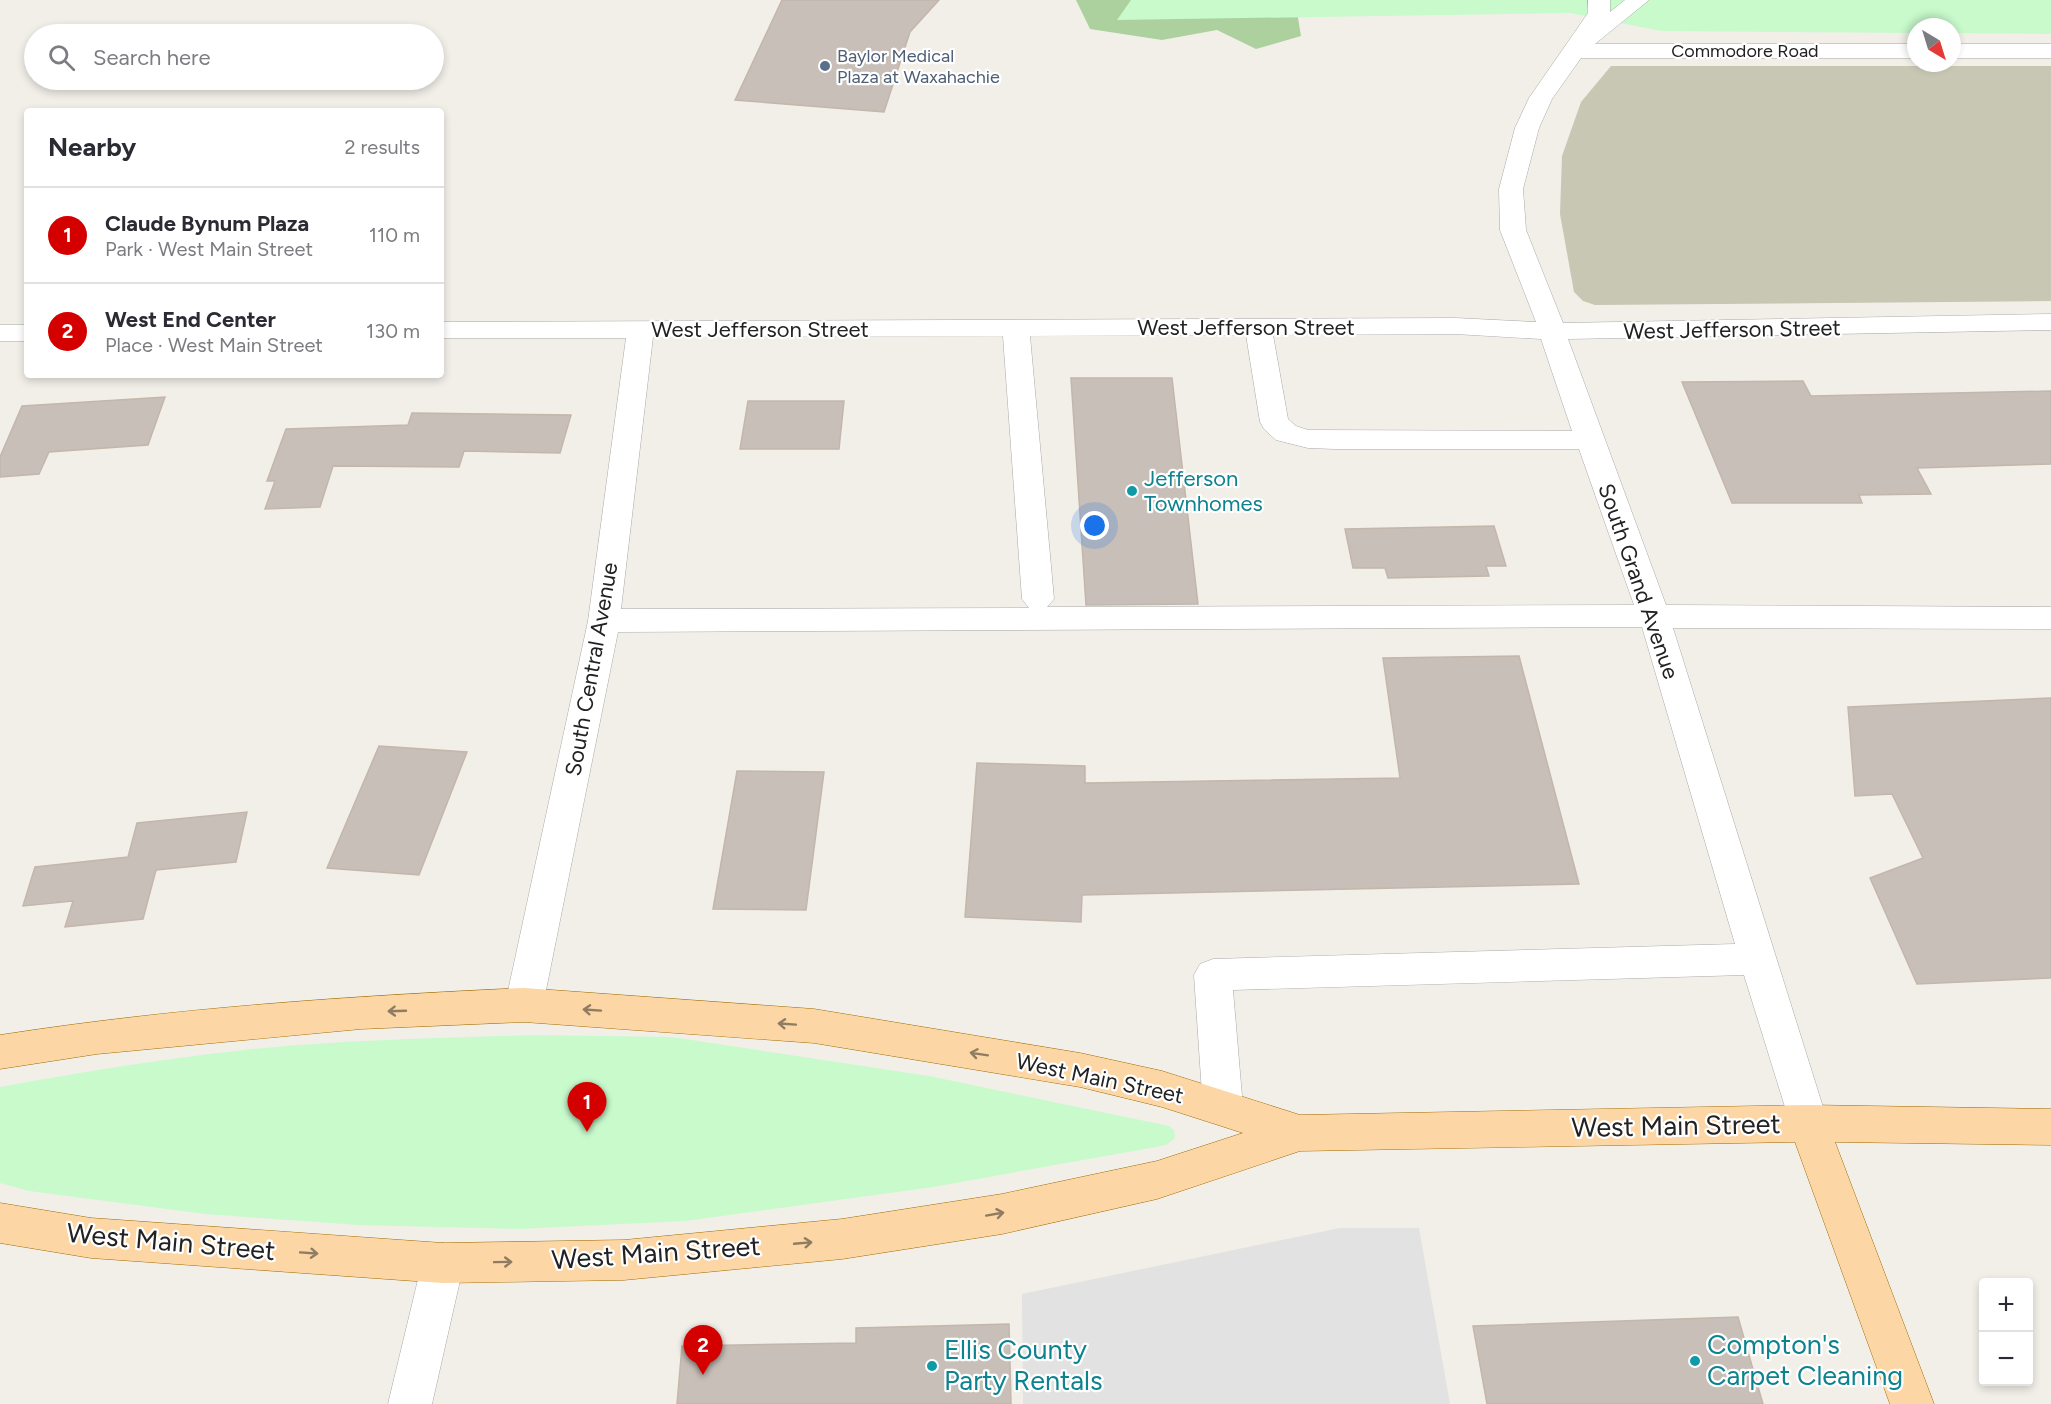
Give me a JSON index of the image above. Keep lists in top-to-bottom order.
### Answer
{
  "streets": {
    "main road": ["West Main Street"],
    "street": [
      "Commodore Road",
      "West Jefferson Street",
      "South Grand Avenue",
      "South Central Avenue"
    ]
  },
  "crossings": [
    ["Commodore Road", "South Grand Avenue"],
    ["West Jefferson Street", "South Grand Avenue"],
    ["West Jefferson Street", "South Central Avenue"],
    ["South Grand Avenue", "West Main Street"],
    ["South Central Avenue", "West Main Street"]
  ],
  "places": [
    "Baylor Medical Plaza at Waxahachie",
    "Jefferson Townhomes",
    "Compton's Carpet Cleaning",
    "Ellis County Party Rentals"
  ],
  "north": "bottom right",
  "page": {
    "search": "Search here",
    "heading": ["Nearby", "2 results"],
    "list": [
      {
        "mark": "1",
        "name": "Claude Bynum Plaza",
        "note": "Park · West Main Street",
        "value": "110 m"
      },
      {
        "mark": "2",
        "name": "West End Center",
        "note": "Place · West Main Street",
        "value": "130 m"
      }
    ],
    "pins": ["1", "2"],
    "map_buttons": ["+", "−"]
  }
}
